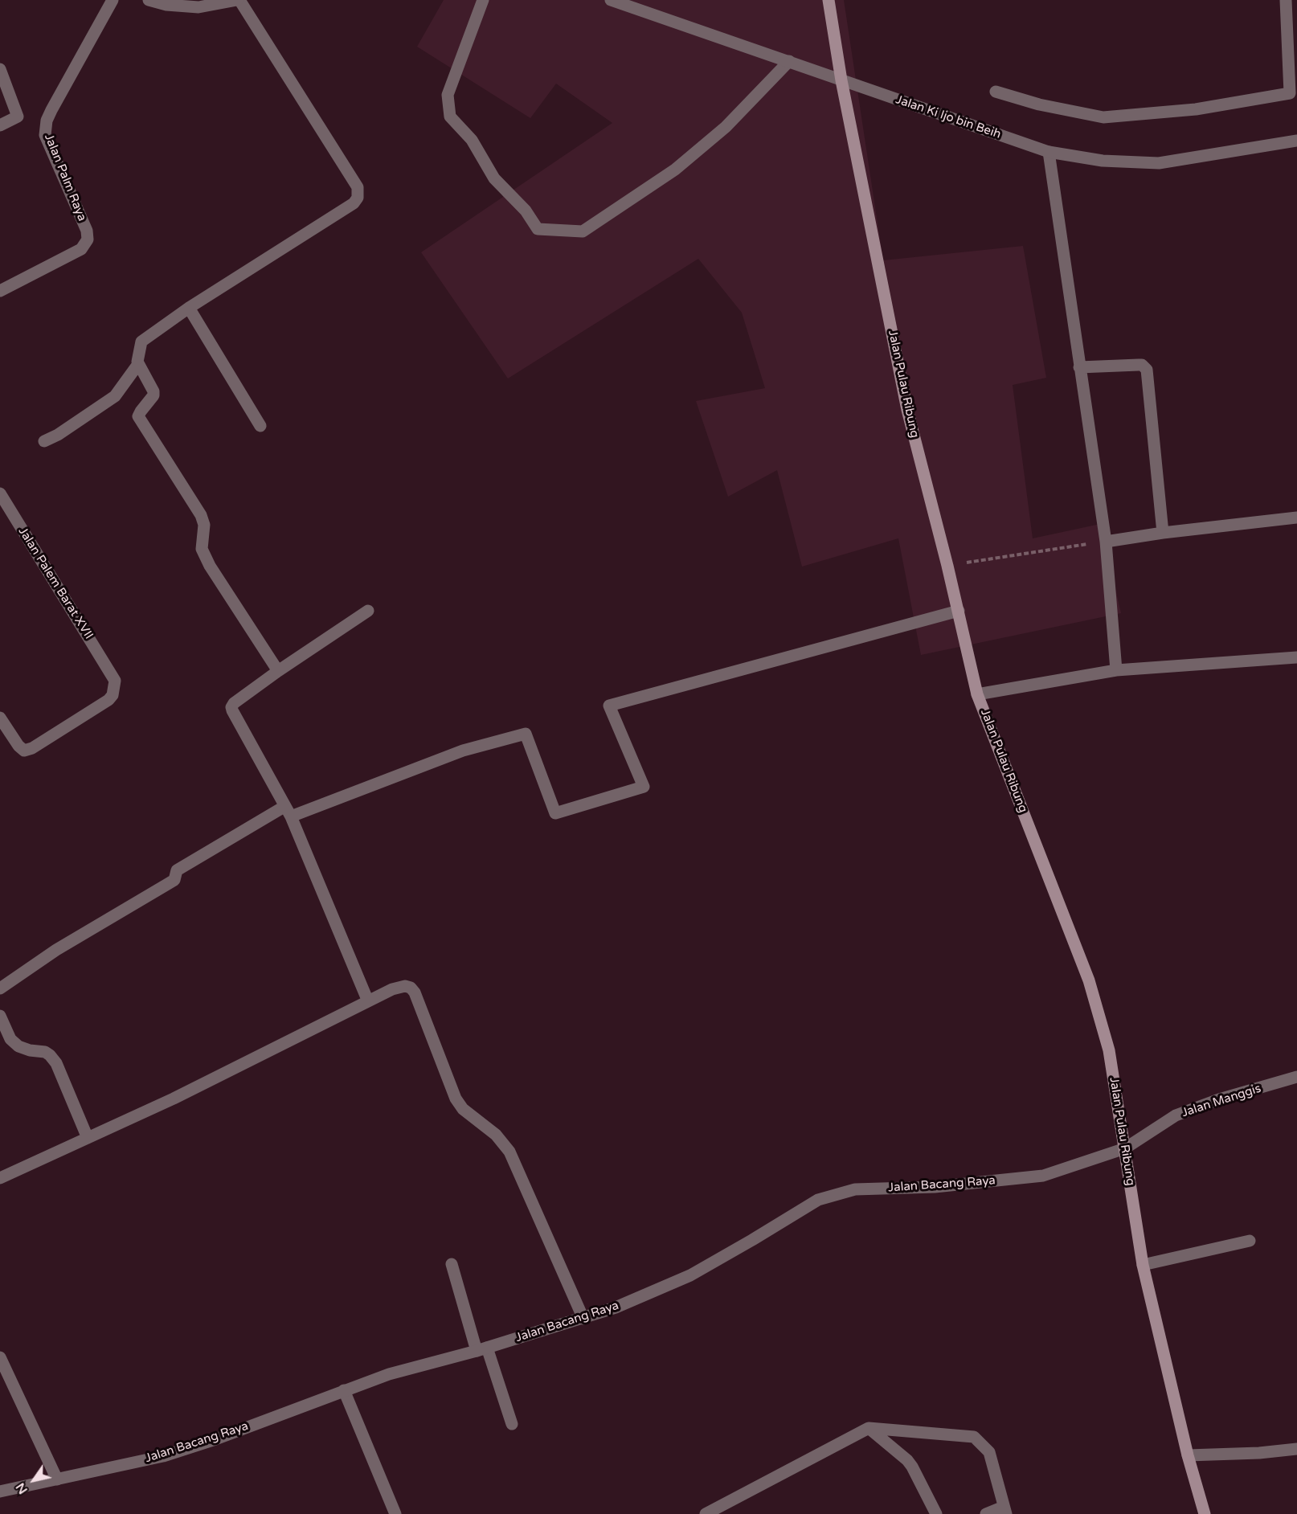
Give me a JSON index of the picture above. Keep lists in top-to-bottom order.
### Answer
{
  "streets": {
    "main road": ["Jalan Pulau Ribung"],
    "street": [
      "Jalan Ki Ijo bin Beih",
      "Jalan Palm Raya",
      "Jalan Palem Barat XVII",
      "Jalan Manggis",
      "Jalan Bacang Raya"
    ]
  },
  "crossings": [
    ["Jalan Ki Ijo bin Beih", "Jalan Pulau Ribung"],
    ["Jalan Pulau Ribung", "Jalan Manggis"],
    ["Jalan Pulau Ribung", "Jalan Bacang Raya"],
    ["Jalan Manggis", "Jalan Bacang Raya"]
  ],
  "north": "bottom left"
}
